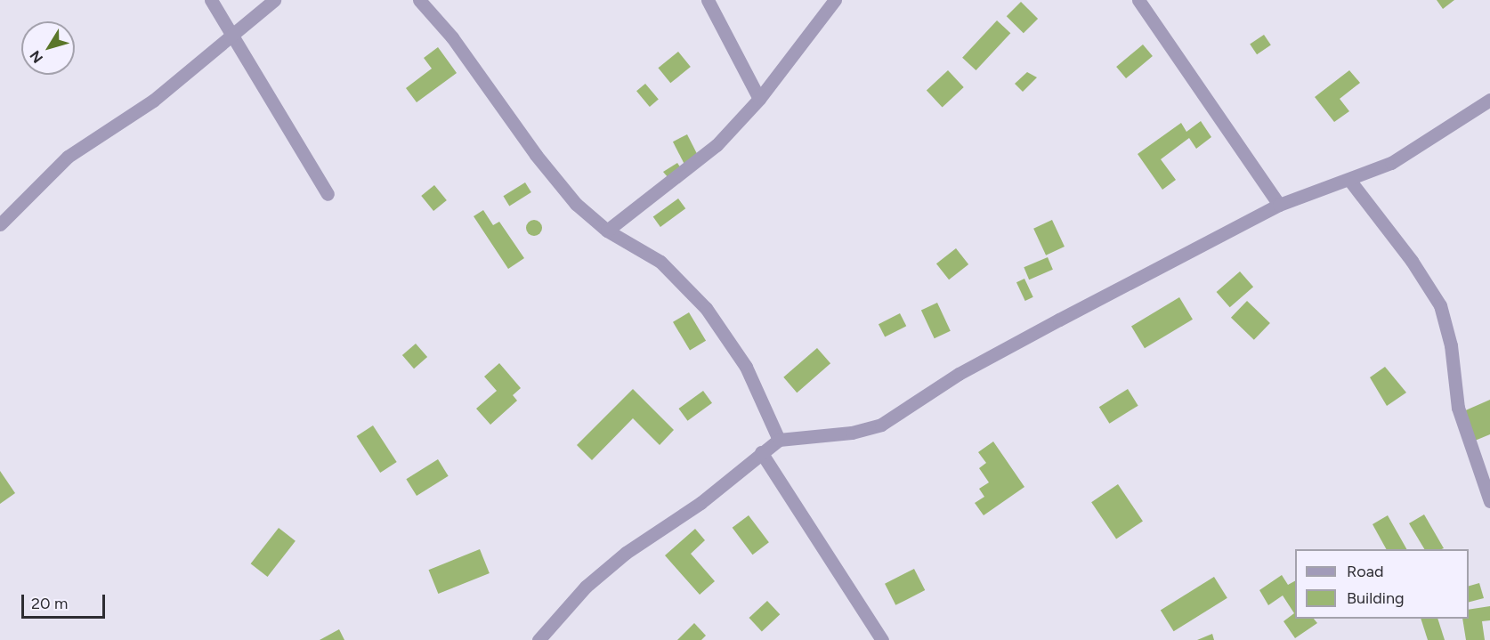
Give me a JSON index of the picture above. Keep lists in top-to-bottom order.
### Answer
{
  "legend": ["Road", "Building"],
  "scale_bar": "20 m",
  "north": "bottom left"
}
